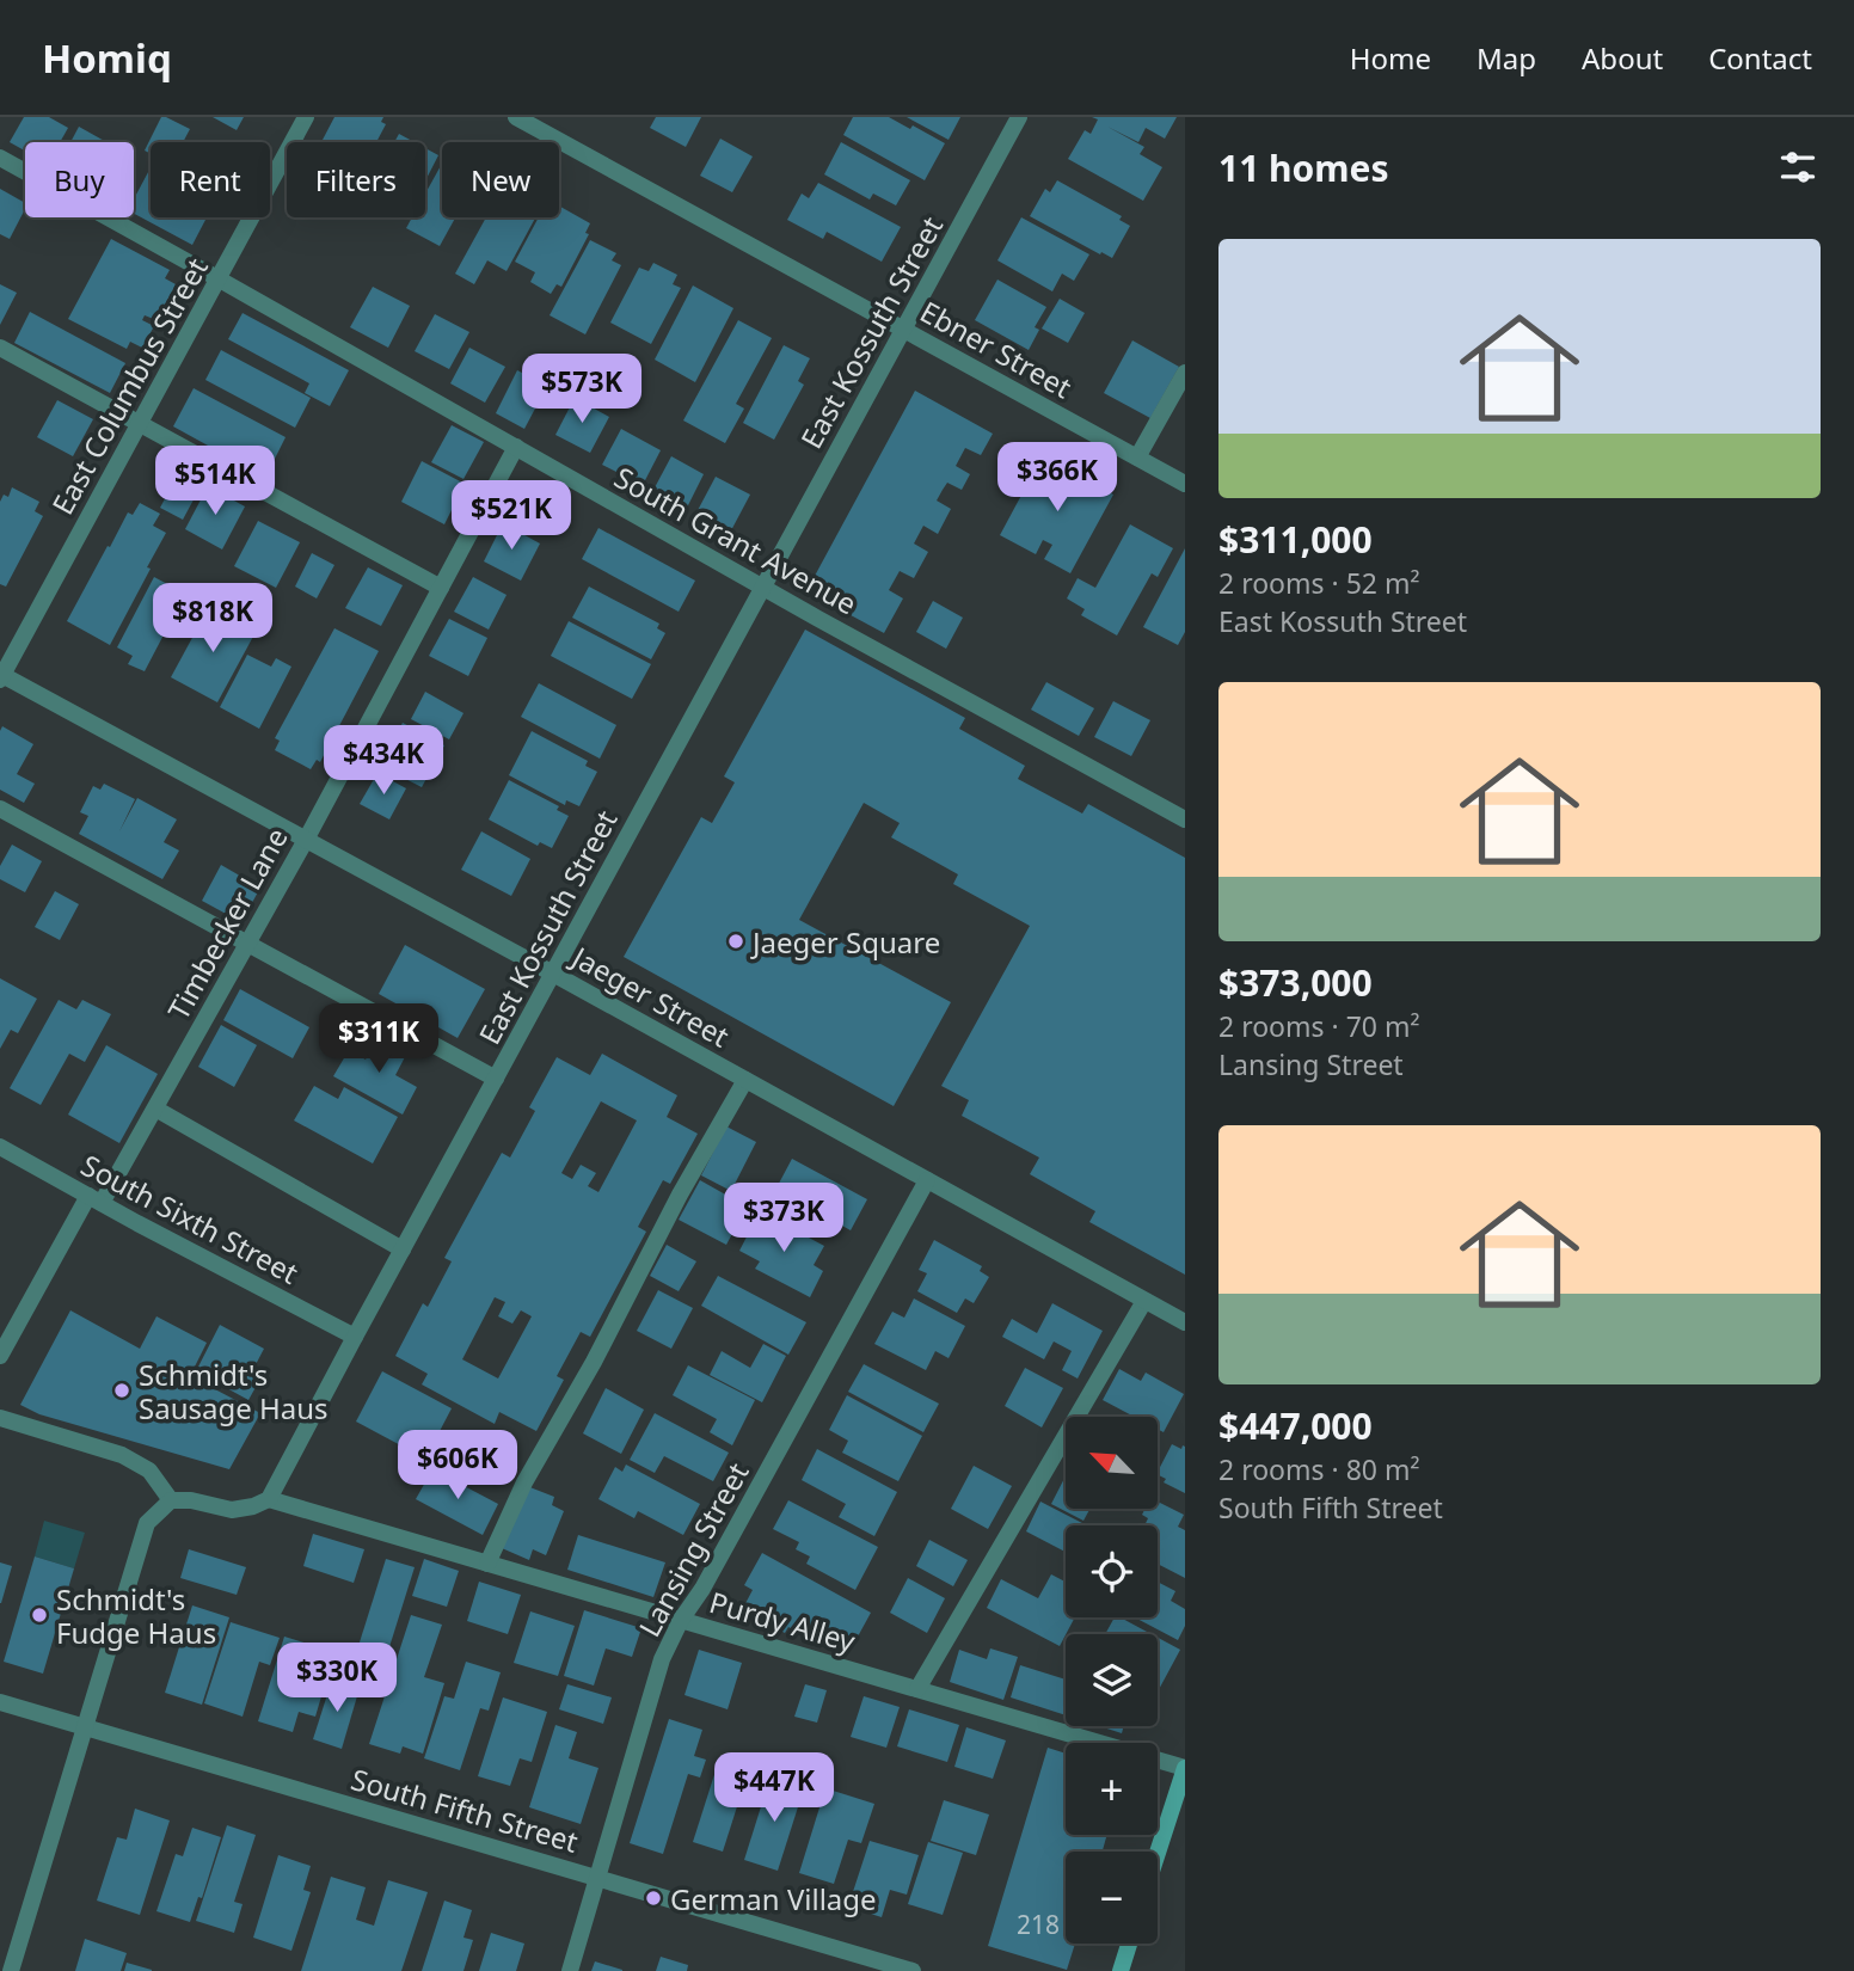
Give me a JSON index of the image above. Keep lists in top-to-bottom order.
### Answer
{
  "streets": {
    "street": [
      "East Kossuth Street",
      "Ebner Street",
      "East Columbus Street",
      "South Grant Avenue",
      "Timbecker Lane",
      "Jaeger Street",
      "South Sixth Street",
      "Lansing Street",
      "Purdy Alley",
      "South Fifth Street"
    ]
  },
  "crossings": [
    ["East Kossuth Street", "Ebner Street"],
    ["East Kossuth Street", "South Grant Avenue"],
    ["East Kossuth Street", "Jaeger Street"],
    ["East Kossuth Street", "South Sixth Street"],
    ["East Kossuth Street", "Purdy Alley"],
    ["East Columbus Street", "South Grant Avenue"],
    ["East Columbus Street", "Jaeger Street"],
    ["South Grant Avenue", "Timbecker Lane"],
    ["Timbecker Lane", "Jaeger Street"],
    ["Timbecker Lane", "South Sixth Street"],
    ["Jaeger Street", "Lansing Street"],
    ["Lansing Street", "Purdy Alley"],
    ["Lansing Street", "South Fifth Street"]
  ],
  "places": [
    "Jaeger Square",
    "Schmidt's Sausage Haus",
    "Schmidt's Fudge Haus",
    "German Village"
  ],
  "house_numbers": ["218"],
  "north": "top left",
  "page": {
    "header": "Homiq",
    "nav": [
      "Home",
      "Map",
      "About",
      "Contact"
    ],
    "heading": "11 homes",
    "chip": [
      "Buy",
      "Rent",
      "Filters",
      "New"
    ],
    "list": [
      {
        "name": "$311,000",
        "note": "2 rooms · 52 m² · East Kossuth Street"
      },
      {
        "name": "$373,000",
        "note": "2 rooms · 70 m² · Lansing Street"
      },
      {
        "name": "$447,000",
        "note": "2 rooms · 80 m² · South Fifth Street"
      }
    ],
    "price": [
      "$573K",
      "$366K",
      "$514K",
      "$521K",
      "$818K",
      "$434K",
      "$311K",
      "$373K",
      "$606K",
      "$330K",
      "$447K"
    ],
    "map_buttons": ["+", "−"]
  }
}
